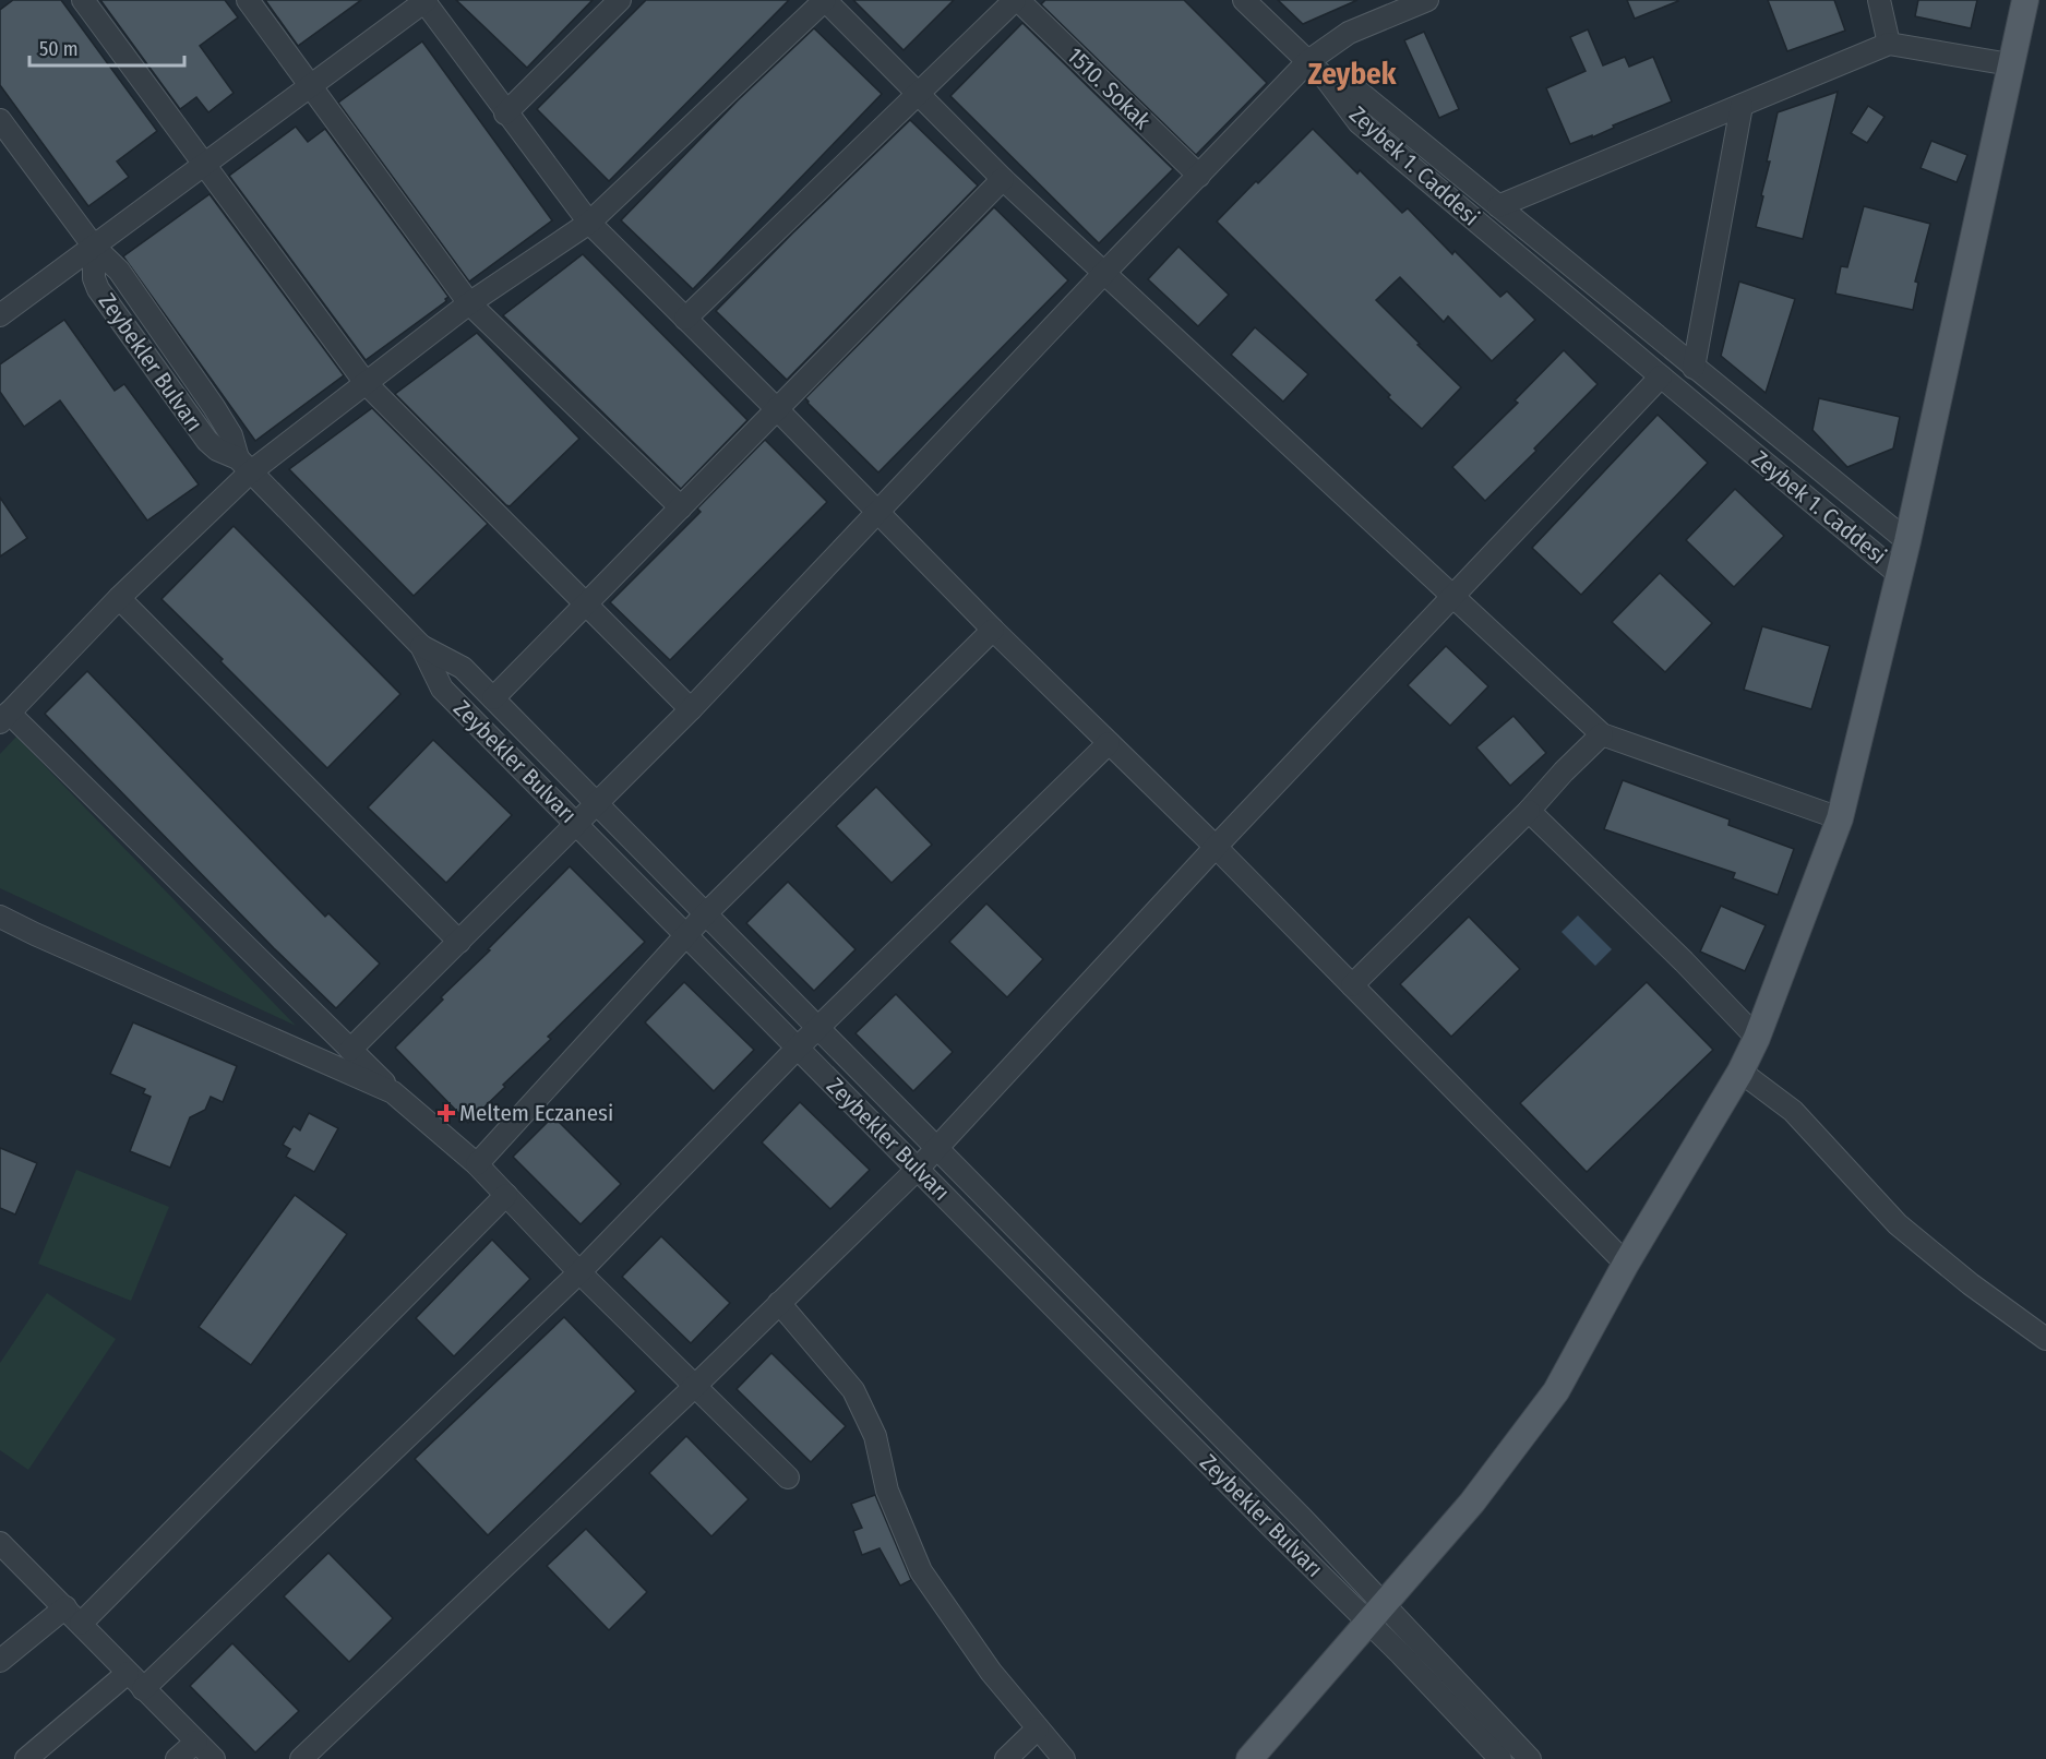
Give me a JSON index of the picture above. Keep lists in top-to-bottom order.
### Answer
{
  "streets": {
    "street": ["1510. Sokak", "Zeybek 1. Caddesi", "Zeybekler Bulvarı"]
  },
  "districts": ["Zeybek"],
  "places": {
    "health": ["Meltem Eczanesi"]
  },
  "scale_bar": "50 m"
}
